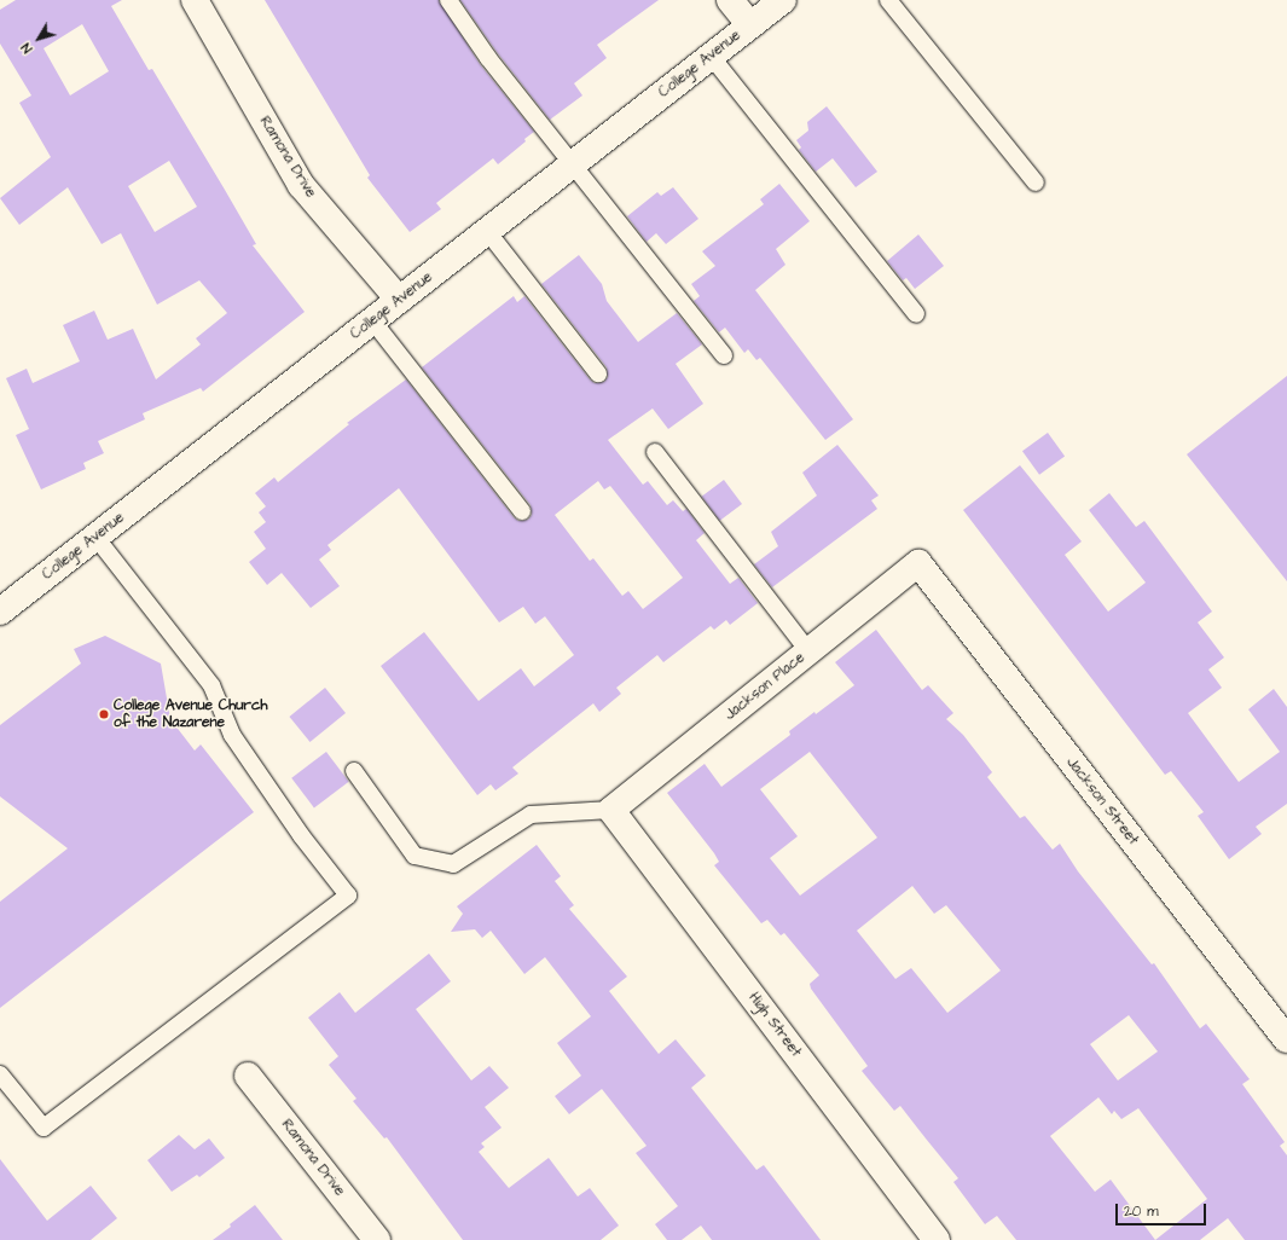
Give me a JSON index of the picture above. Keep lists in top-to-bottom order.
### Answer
{
  "streets": {
    "street": [
      "College Avenue",
      "Ramona Drive",
      "Jackson Place",
      "Jackson Street",
      "High Street"
    ]
  },
  "crossings": [
    ["College Avenue", "Ramona Drive"],
    ["Jackson Place", "Jackson Street"],
    ["Jackson Place", "High Street"]
  ],
  "places": ["College Avenue Church of the Nazarene"],
  "scale_bar": "20 m",
  "north": "bottom left"
}
